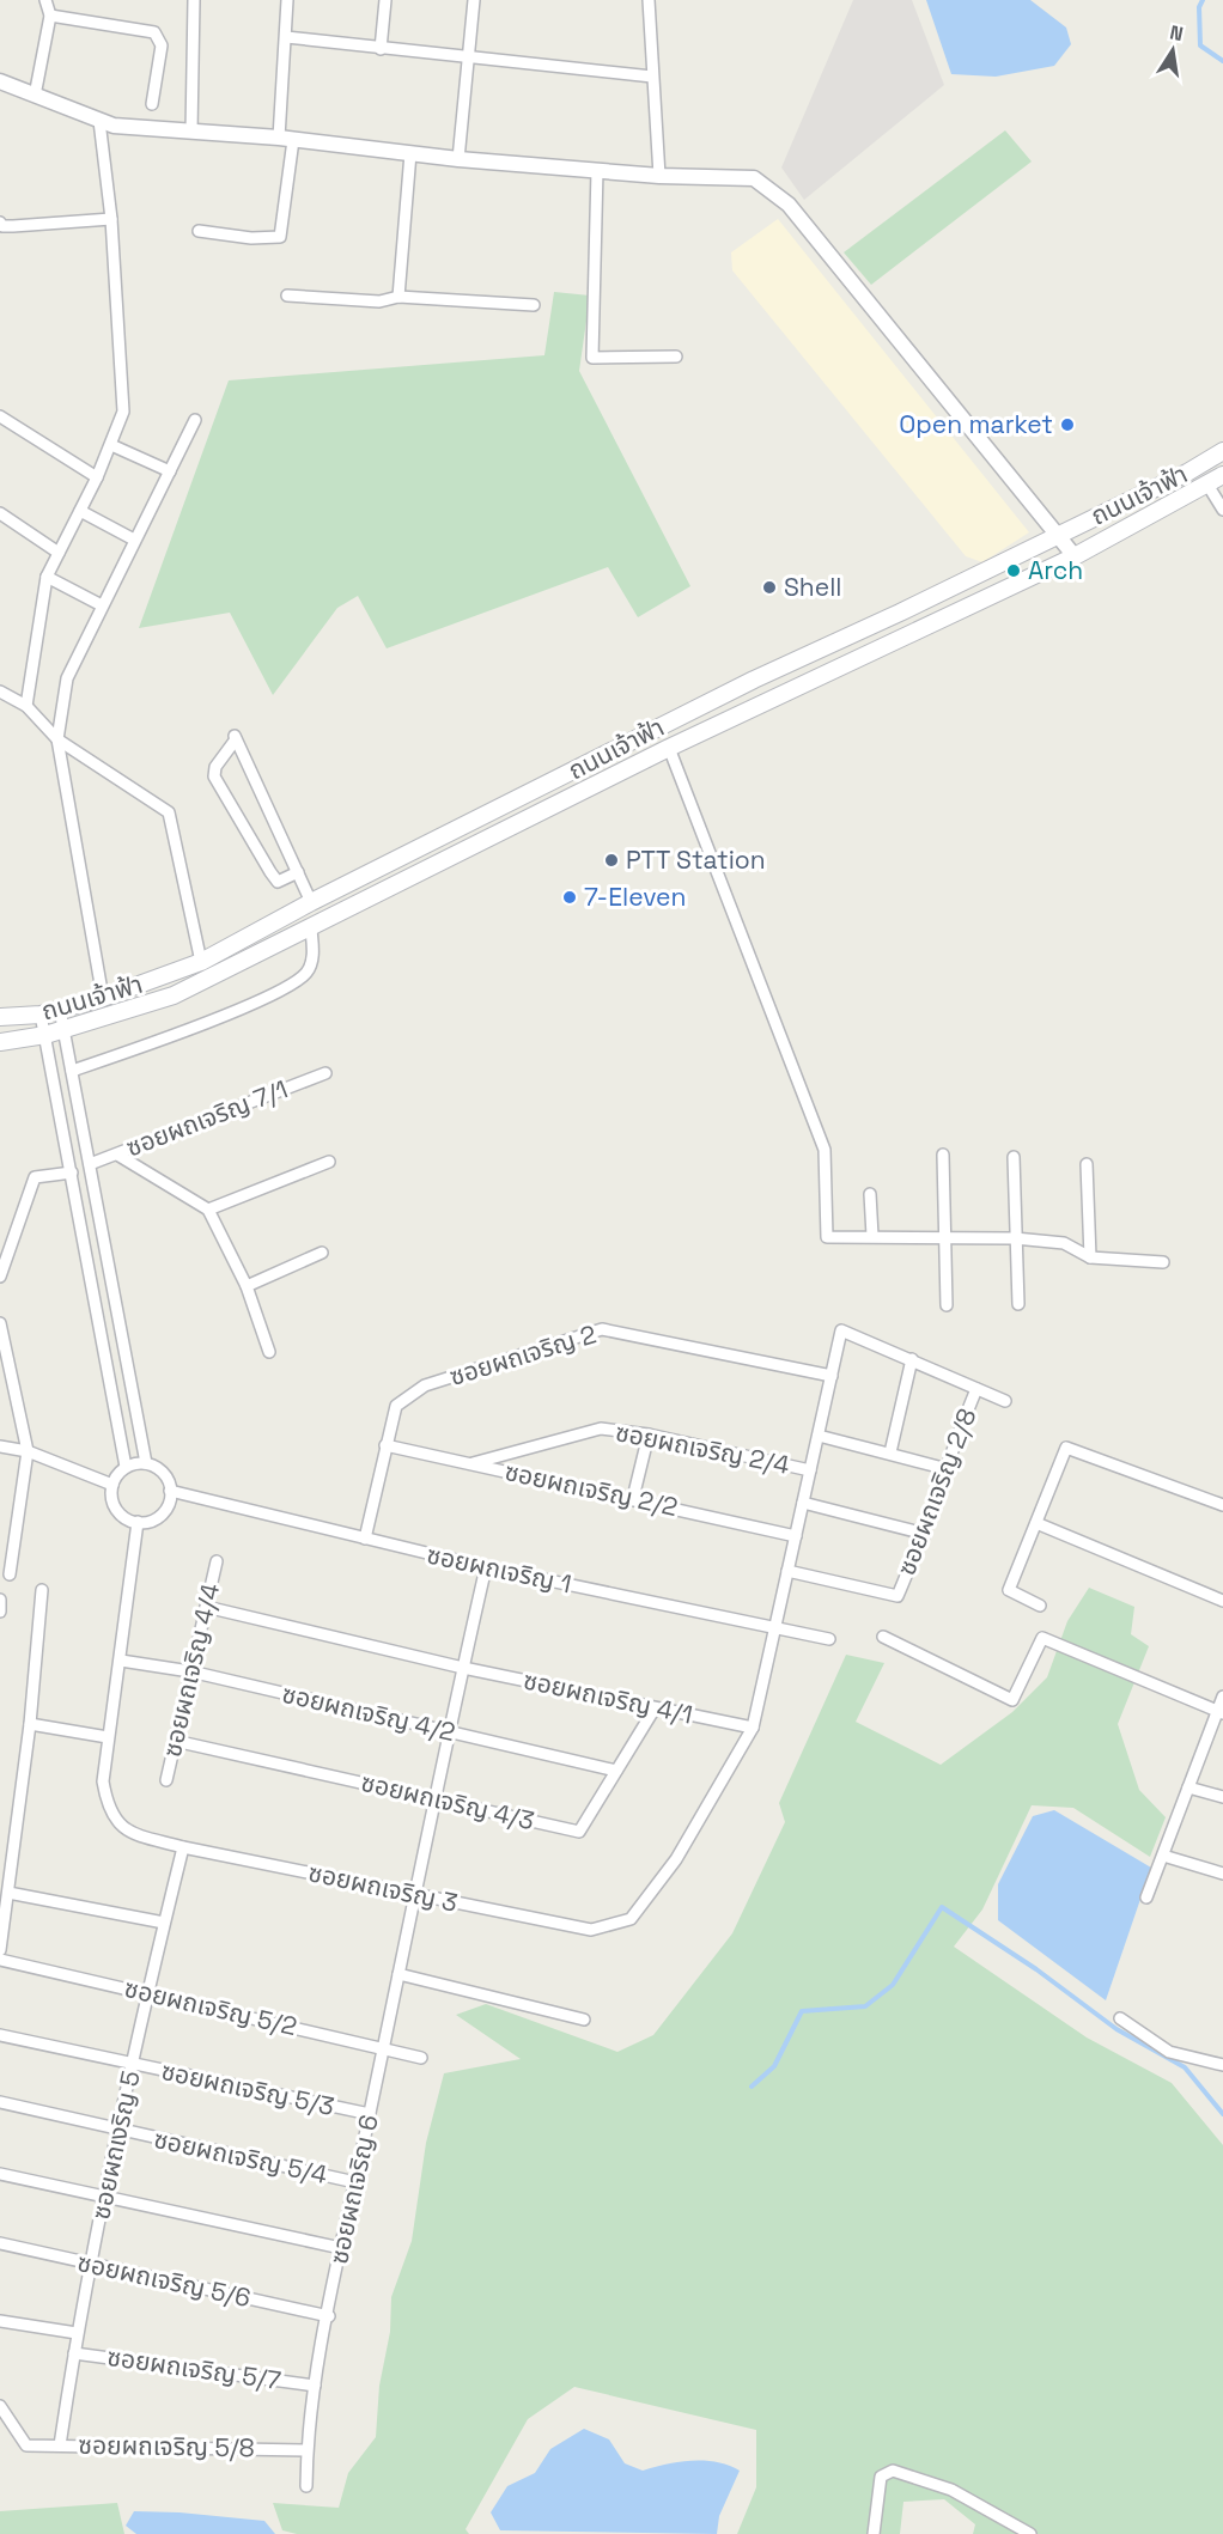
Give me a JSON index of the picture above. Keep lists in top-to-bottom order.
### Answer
{
  "streets": {
    "main road": ["ถนนเจ้าฟ้า"],
    "street": [
      "ซอยผถเจริญ 7/1",
      "ซอยผถเจริญ 2",
      "ซอยผถเจริญ 2/4",
      "ซอยผถเจริญ 2/2",
      "ซอยผถเจริญ 2/8",
      "ซอยผถเจริญ 1",
      "ซอยผถเจริญ 4/4",
      "ซอยผถเจริญ 4/1",
      "ซอยผถเจริญ 4/2",
      "ซอยผถเจริญ 4/3",
      "ซอยผถเจริญ 3",
      "ซอยผถเจริญ 5/2",
      "ซอยผถเจริญ 5/3",
      "ซอยผถเงริญ 5",
      "ซอยผถเจริญ 5/4",
      "ซอยผถเจริญ 6",
      "ซอยผถเจริญ 5/6",
      "ซอยผถเจริญ 5/7",
      "ซอยผถเจริญ 5/8"
    ]
  },
  "crossings": [
    ["ซอยผถเจริญ 2", "ซอยผถเจริญ 2/2"],
    ["ซอยผถเจริญ 2", "ซอยผถเจริญ 1"],
    ["ซอยผถเจริญ 2/4", "ซอยผถเจริญ 2/2"],
    ["ซอยผถเจริญ 1", "ซอยผถเจริญ 3"],
    ["ซอยผถเจริญ 4/4", "ซอยผถเจริญ 4/1"],
    ["ซอยผถเจริญ 4/4", "ซอยผถเจริญ 4/2"],
    ["ซอยผถเจริญ 4/4", "ซอยผถเจริญ 4/3"],
    ["ซอยผถเจริญ 4/1", "ซอยผถเจริญ 4/3"],
    ["ซอยผถเจริญ 4/1", "ซอยผถเจริญ 3"],
    ["ซอยผถเจริญ 4/2", "ซอยผถเจริญ 4/3"],
    ["ซอยผถเจริญ 4/2", "ซอยผถเจริญ 3"],
    ["ซอยผถเจริญ 3", "ซอยผถเงริญ 5"],
    ["ซอยผถเจริญ 3", "ซอยผถเจริญ 6"],
    ["ซอยผถเจริญ 5/2", "ซอยผถเงริญ 5"],
    ["ซอยผถเจริญ 5/2", "ซอยผถเจริญ 6"],
    ["ซอยผถเจริญ 5/3", "ซอยผถเงริญ 5"],
    ["ซอยผถเจริญ 5/3", "ซอยผถเจริญ 6"],
    ["ซอยผถเงริญ 5", "ซอยผถเจริญ 5/4"],
    ["ซอยผถเงริญ 5", "ซอยผถเจริญ 5/6"],
    ["ซอยผถเงริญ 5", "ซอยผถเจริญ 5/7"],
    ["ซอยผถเงริญ 5", "ซอยผถเจริญ 5/8"],
    ["ซอยผถเจริญ 5/4", "ซอยผถเจริญ 6"],
    ["ซอยผถเจริญ 6", "ซอยผถเจริญ 5/6"],
    ["ซอยผถเจริญ 6", "ซอยผถเจริญ 5/7"],
    ["ซอยผถเจริญ 6", "ซอยผถเจริญ 5/8"]
  ],
  "places": [
    "Open market",
    "Arch",
    "Shell",
    "PTT Station",
    "7-Eleven"
  ],
  "north": "top"
}
